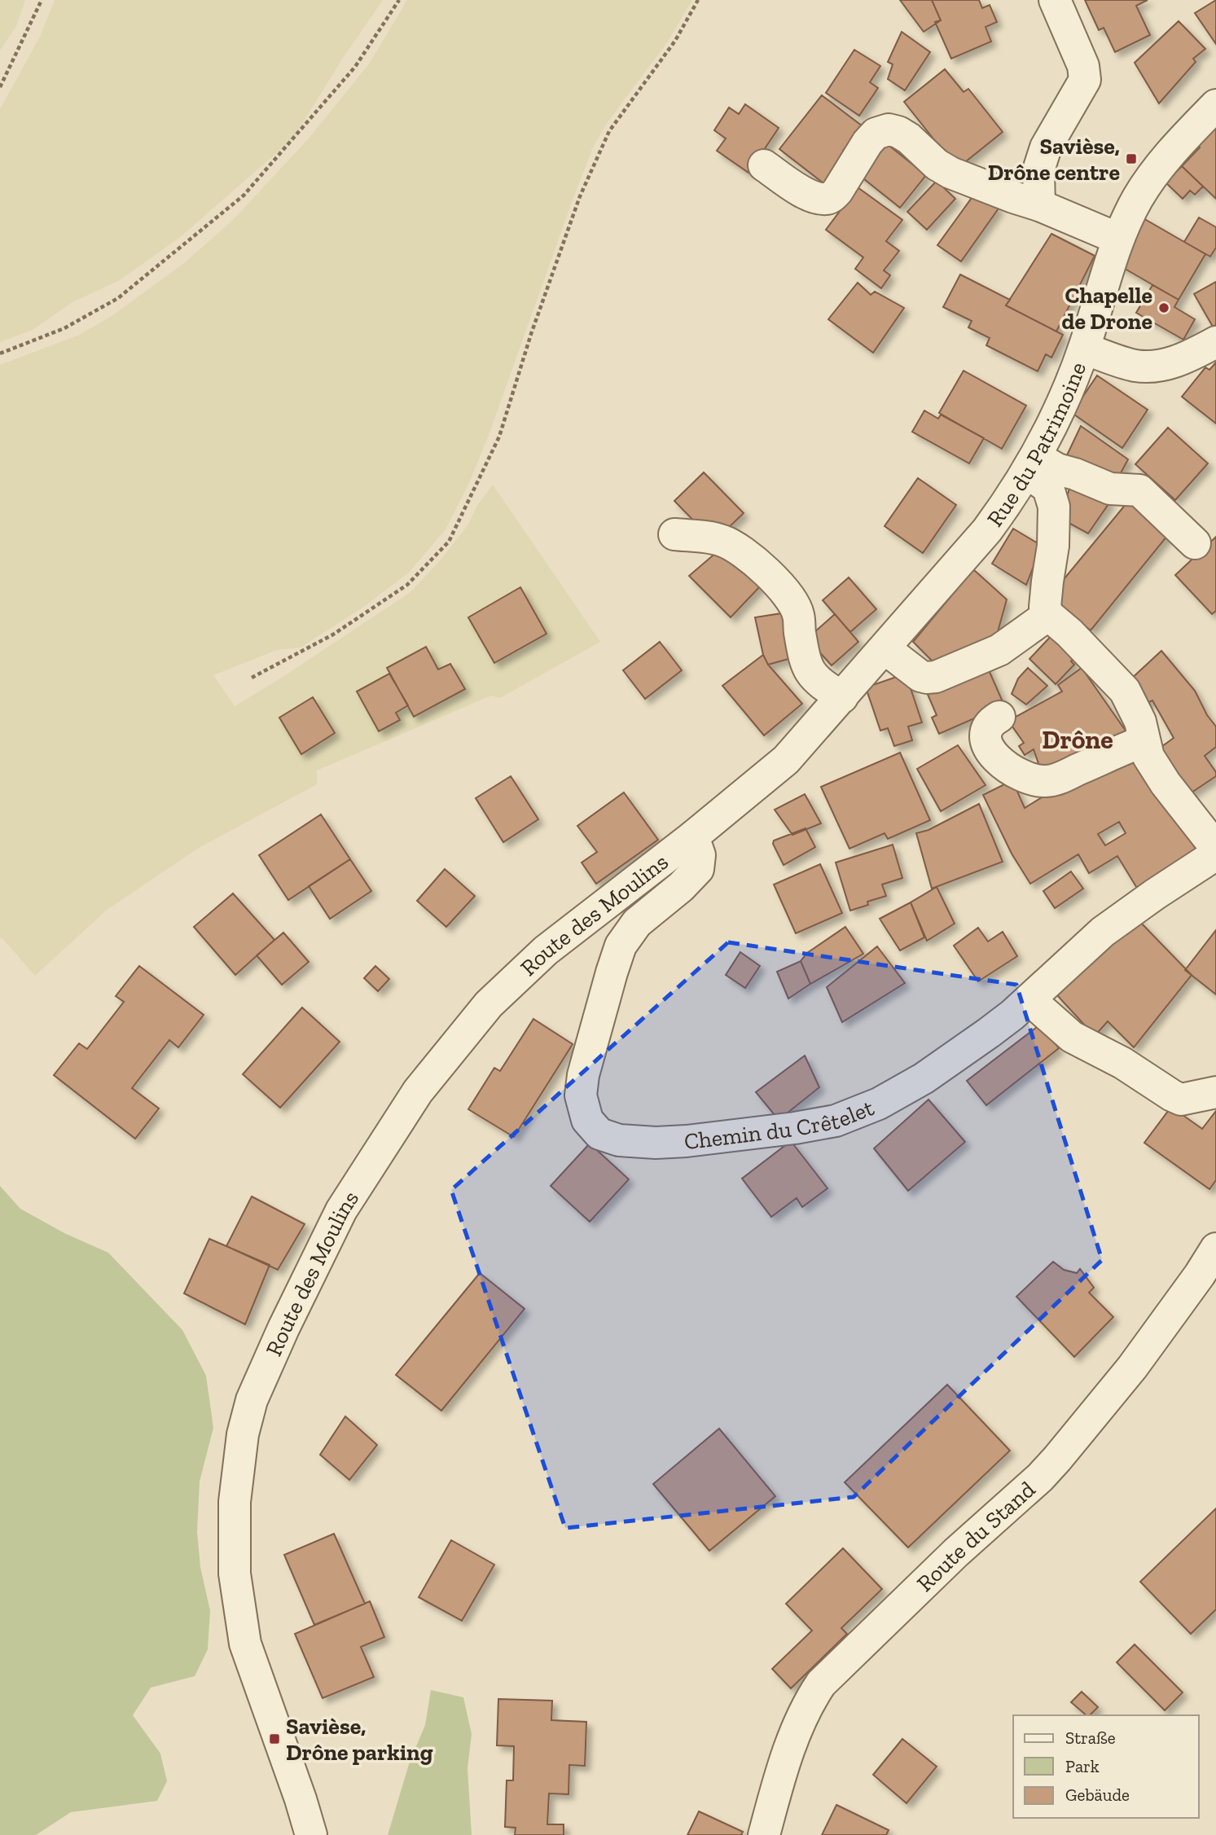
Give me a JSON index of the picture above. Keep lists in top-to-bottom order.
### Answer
{
  "streets": {
    "street": [
      "Rue du Patrimoine",
      "Route des Moulins",
      "Chemin du Crêtelet",
      "Route du Stand"
    ]
  },
  "crossings": [
    ["Rue du Patrimoine", "Route des Moulins"],
    ["Rue du Patrimoine", "Chemin du Crêtelet"],
    ["Route des Moulins", "Chemin du Crêtelet"]
  ],
  "districts": ["Drône"],
  "places": {
    "transit": ["Savièse, Drône centre", "Savièse, Drône parking"],
    "other": ["Chapelle de Drone"]
  },
  "legend": ["Straße", "Park", "Gebäude"]
}
